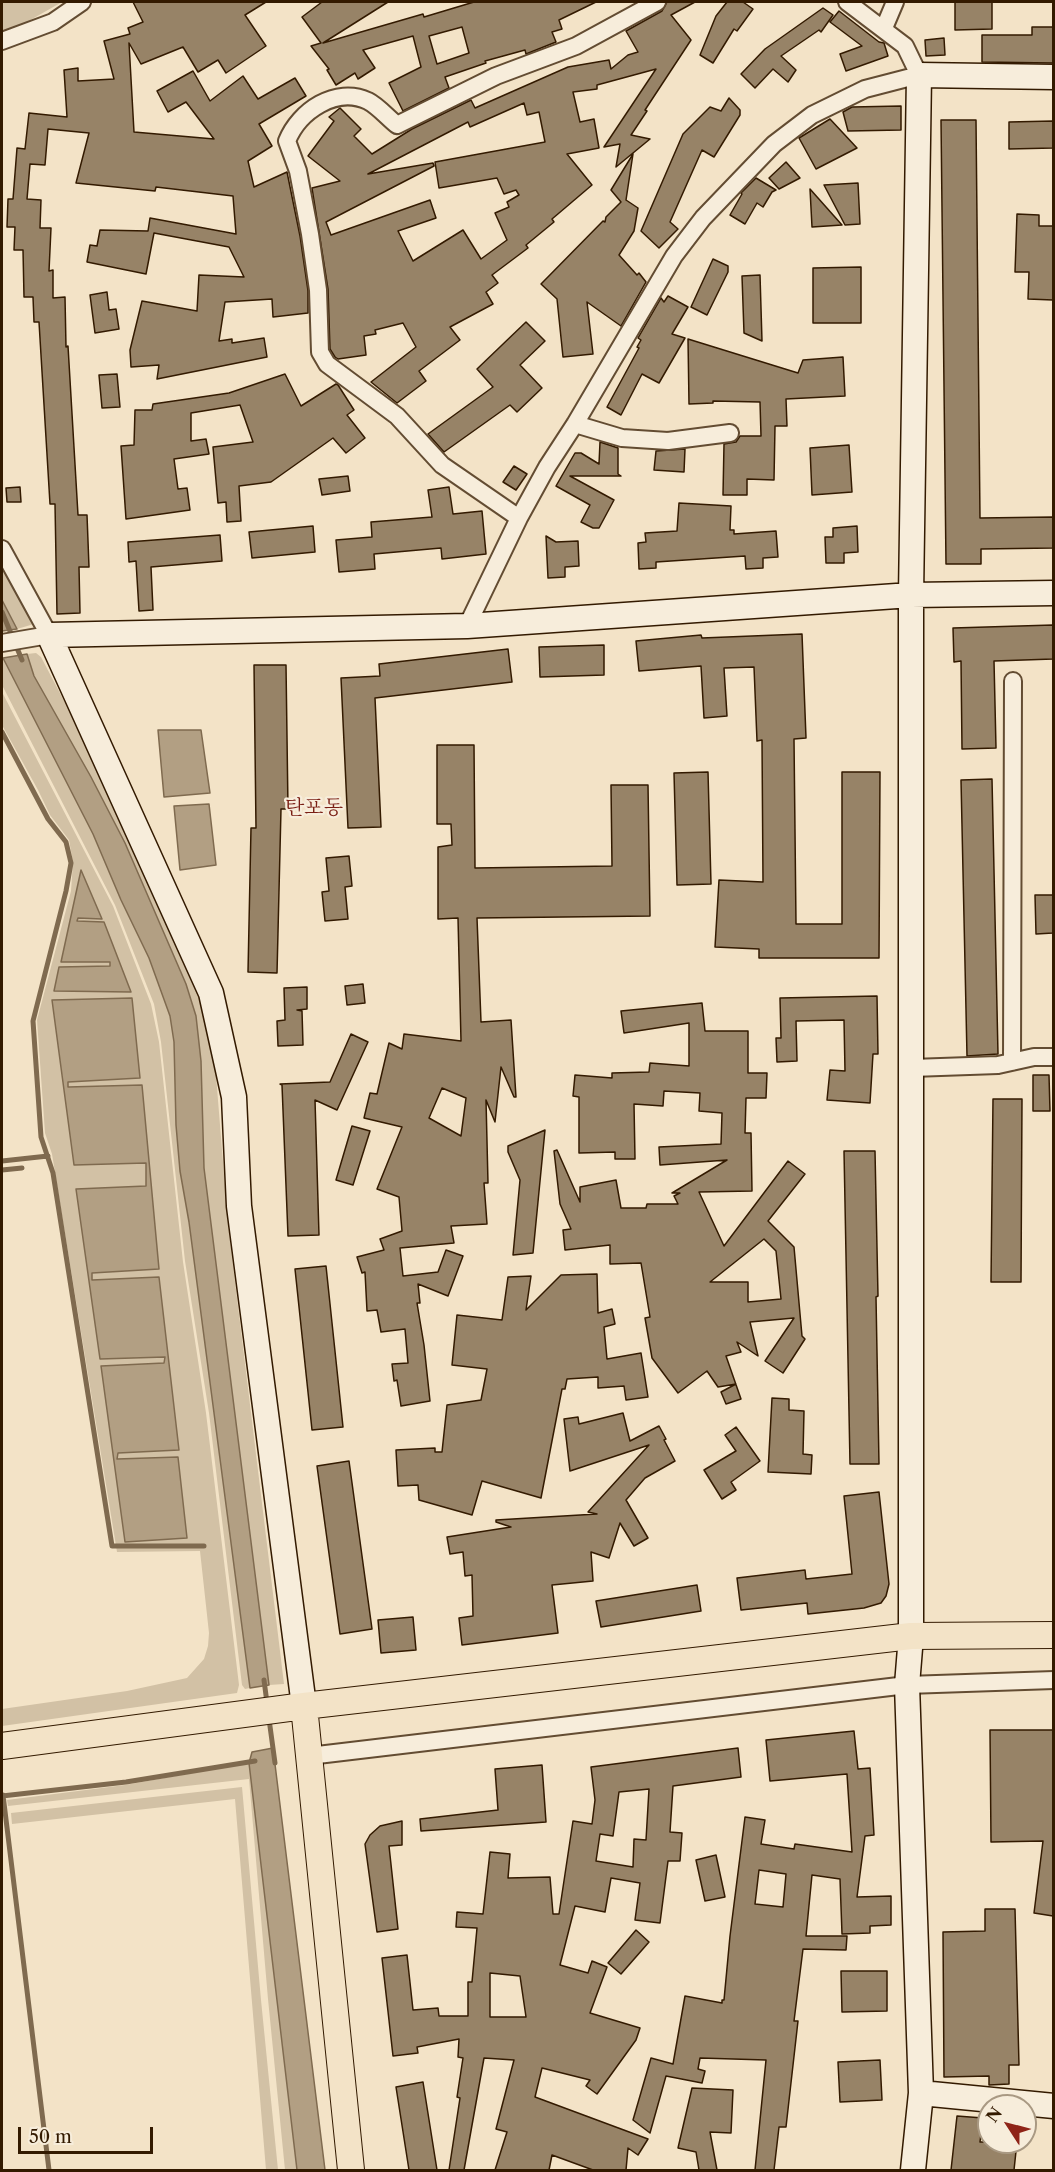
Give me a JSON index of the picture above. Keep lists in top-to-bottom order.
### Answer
{
  "districts": ["탄포동"],
  "scale_bar": "50 m",
  "north": "top left"
}
